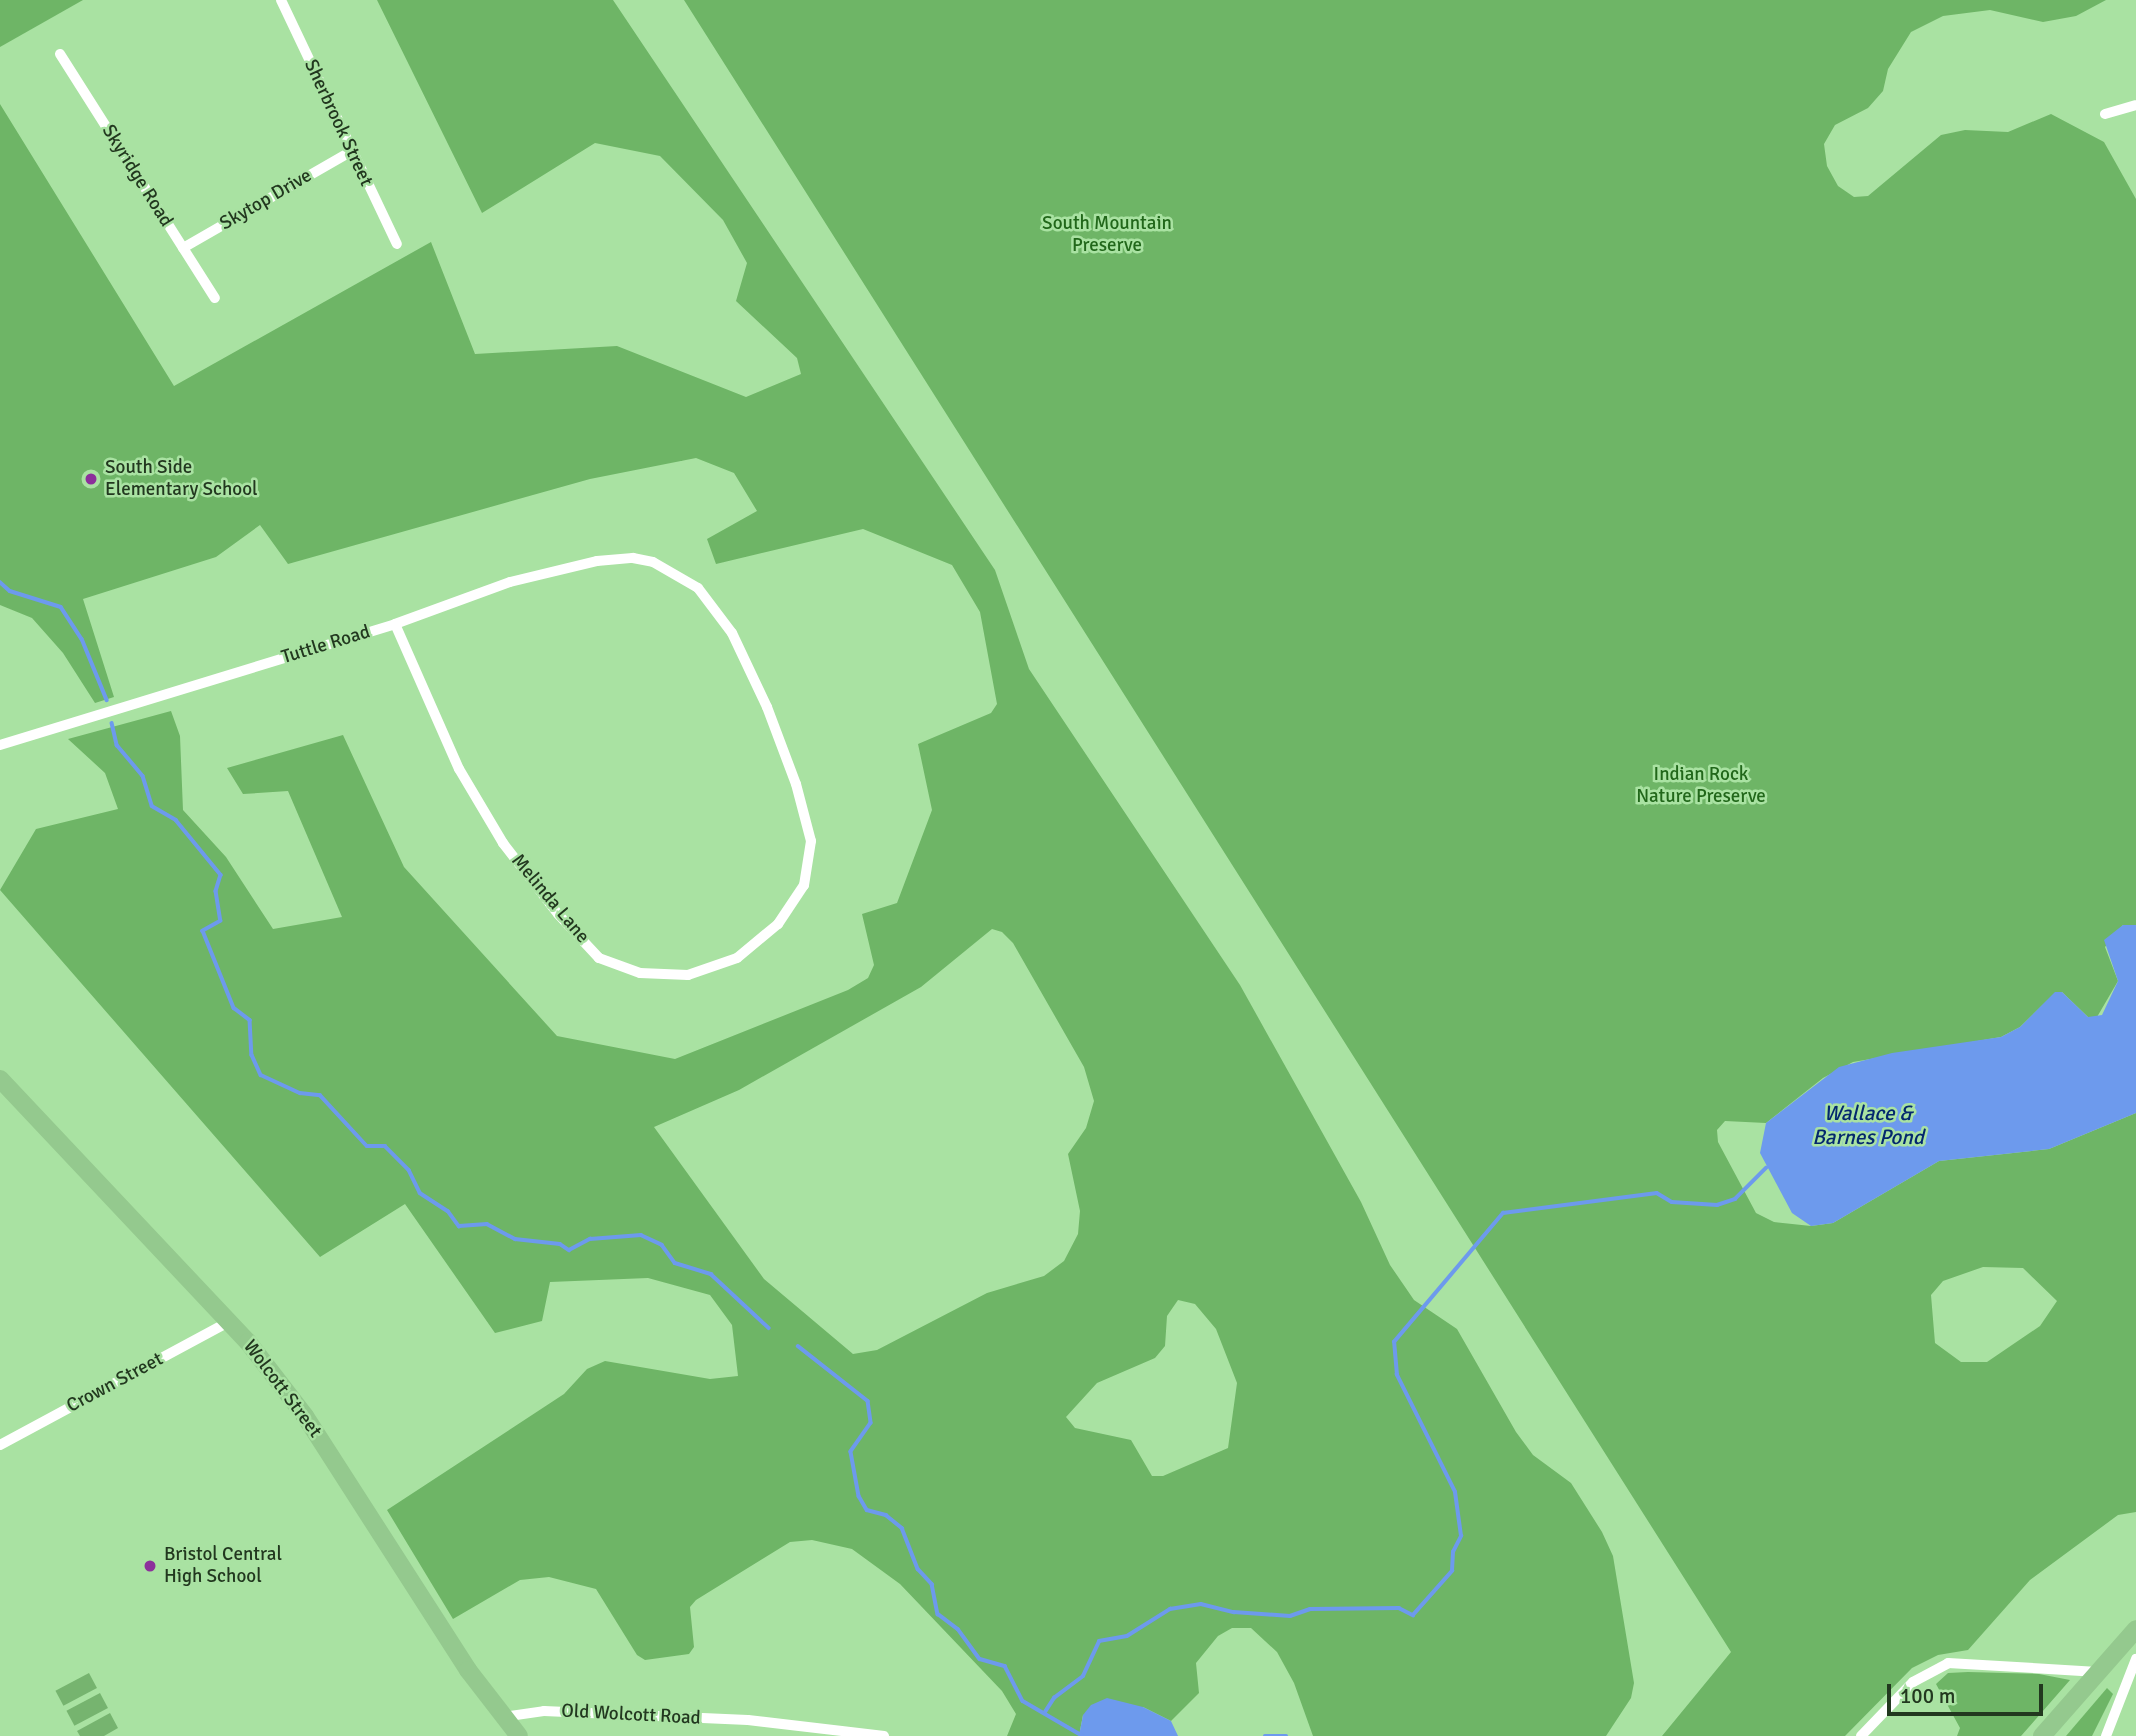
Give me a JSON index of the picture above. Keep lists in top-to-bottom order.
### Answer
{
  "streets": {
    "main road": ["Wolcott Street"],
    "street": [
      "Sherbrook Street",
      "Skyridge Road",
      "Skytop Drive",
      "Tuttle Road",
      "Melinda Lane",
      "Crown Street",
      "Old Wolcott Road"
    ]
  },
  "crossings": [
    ["Sherbrook Street", "Skytop Drive"],
    ["Skyridge Road", "Skytop Drive"],
    ["Tuttle Road", "Melinda Lane"],
    ["Crown Street", "Wolcott Street"],
    ["Wolcott Street", "Old Wolcott Road"]
  ],
  "water": ["Wallace & Barnes Pond"],
  "parks": ["South Mountain Preserve", "Indian Rock Nature Preserve"],
  "places": ["South Side Elementary School", "Bristol Central High School"],
  "scale_bar": "100 m"
}
